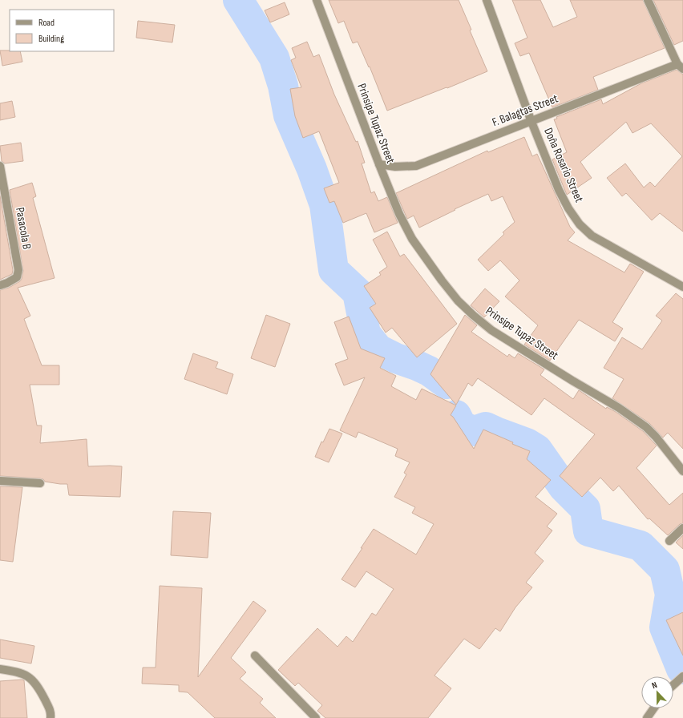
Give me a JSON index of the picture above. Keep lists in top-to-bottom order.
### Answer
{
  "streets": {
    "street": [
      "F. Balagtas Street",
      "Prinsipe Tupaz Street",
      "Doña Rosario Street",
      "Pasacola B"
    ]
  },
  "crossings": [
    ["F. Balagtas Street", "Prinsipe Tupaz Street"],
    ["F. Balagtas Street", "Doña Rosario Street"]
  ],
  "legend": ["Road", "Building"],
  "north": "top"
}
